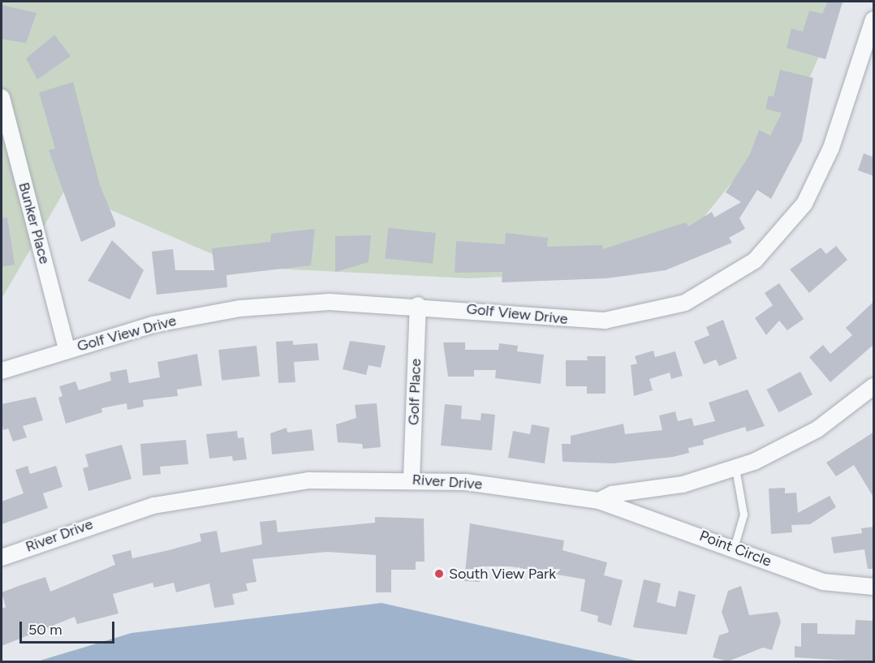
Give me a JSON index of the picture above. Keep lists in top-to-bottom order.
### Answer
{
  "streets": {
    "street": [
      "Bunker Place",
      "Golf View Drive",
      "Golf Place",
      "River Drive",
      "Point Circle"
    ]
  },
  "crossings": [
    ["Bunker Place", "Golf View Drive"],
    ["Golf View Drive", "Golf Place"],
    ["Golf Place", "River Drive"],
    ["River Drive", "Point Circle"]
  ],
  "places": ["South View Park"],
  "scale_bar": "50 m"
}
